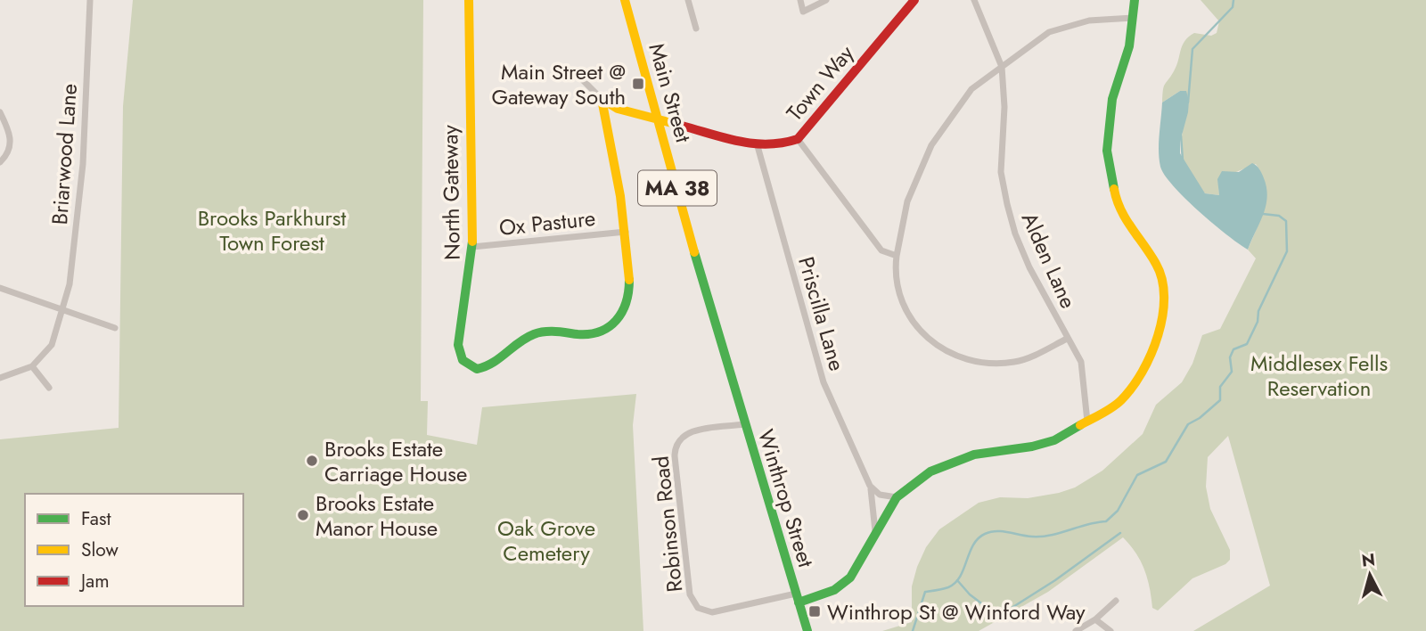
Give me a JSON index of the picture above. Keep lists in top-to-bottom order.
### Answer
{
  "streets": {
    "street": [
      "Town Way",
      "Main Street",
      "Briarwood Lane",
      "MA 38",
      "North Gateway",
      "Ox Pasture",
      "Alden Lane",
      "Priscilla Lane",
      "Winthrop Street",
      "Robinson Road"
    ]
  },
  "crossings": [
    ["Town Way", "Main Street"],
    ["Town Way", "Priscilla Lane"],
    ["Main Street", "Winthrop Street"],
    ["North Gateway", "Ox Pasture"],
    ["Winthrop Street", "Robinson Road"]
  ],
  "parks": ["Brooks Parkhurst Town Forest", "Middlesex Fells Reservation", "Oak Grove Cemetery"],
  "places": {
    "transit": ["Main Street @ Gateway South", "Winthrop St @ Winford Way"],
    "other": ["Brooks Estate Carriage House", "Brooks Estate Manor House"]
  },
  "legend": ["Fast", "Slow", "Jam"],
  "north": "top"
}
